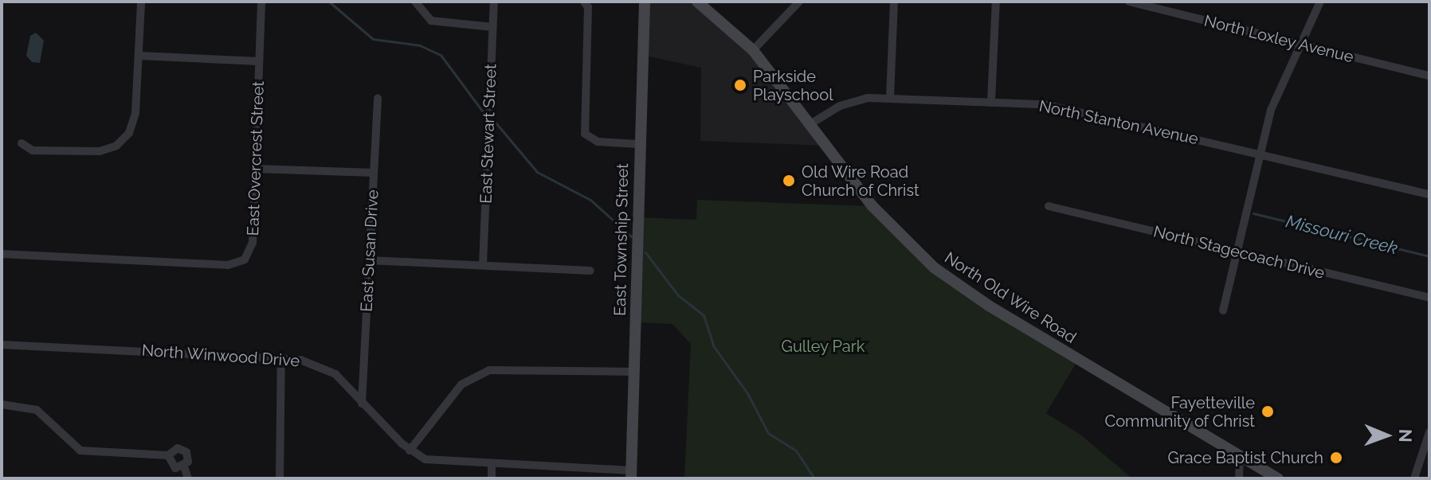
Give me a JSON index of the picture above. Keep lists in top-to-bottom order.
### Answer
{
  "streets": {
    "street": [
      "North Loxley Avenue",
      "North Stanton Avenue",
      "East Stewart Street",
      "East Overcrest Street",
      "East Township Street",
      "East Susan Drive",
      "North Stagecoach Drive",
      "North Old Wire Road",
      "North Winwood Drive"
    ]
  },
  "crossings": [
    ["North Stanton Avenue", "North Old Wire Road"],
    ["East Township Street", "North Winwood Drive"],
    ["East Susan Drive", "North Winwood Drive"]
  ],
  "water": ["Missouri Creek"],
  "parks": ["Gulley Park"],
  "places": [
    "Parkside Playschool",
    "Old Wire Road Church of Christ",
    "Fayetteville Community of Christ",
    "Grace Baptist Church"
  ],
  "north": "right"
}
